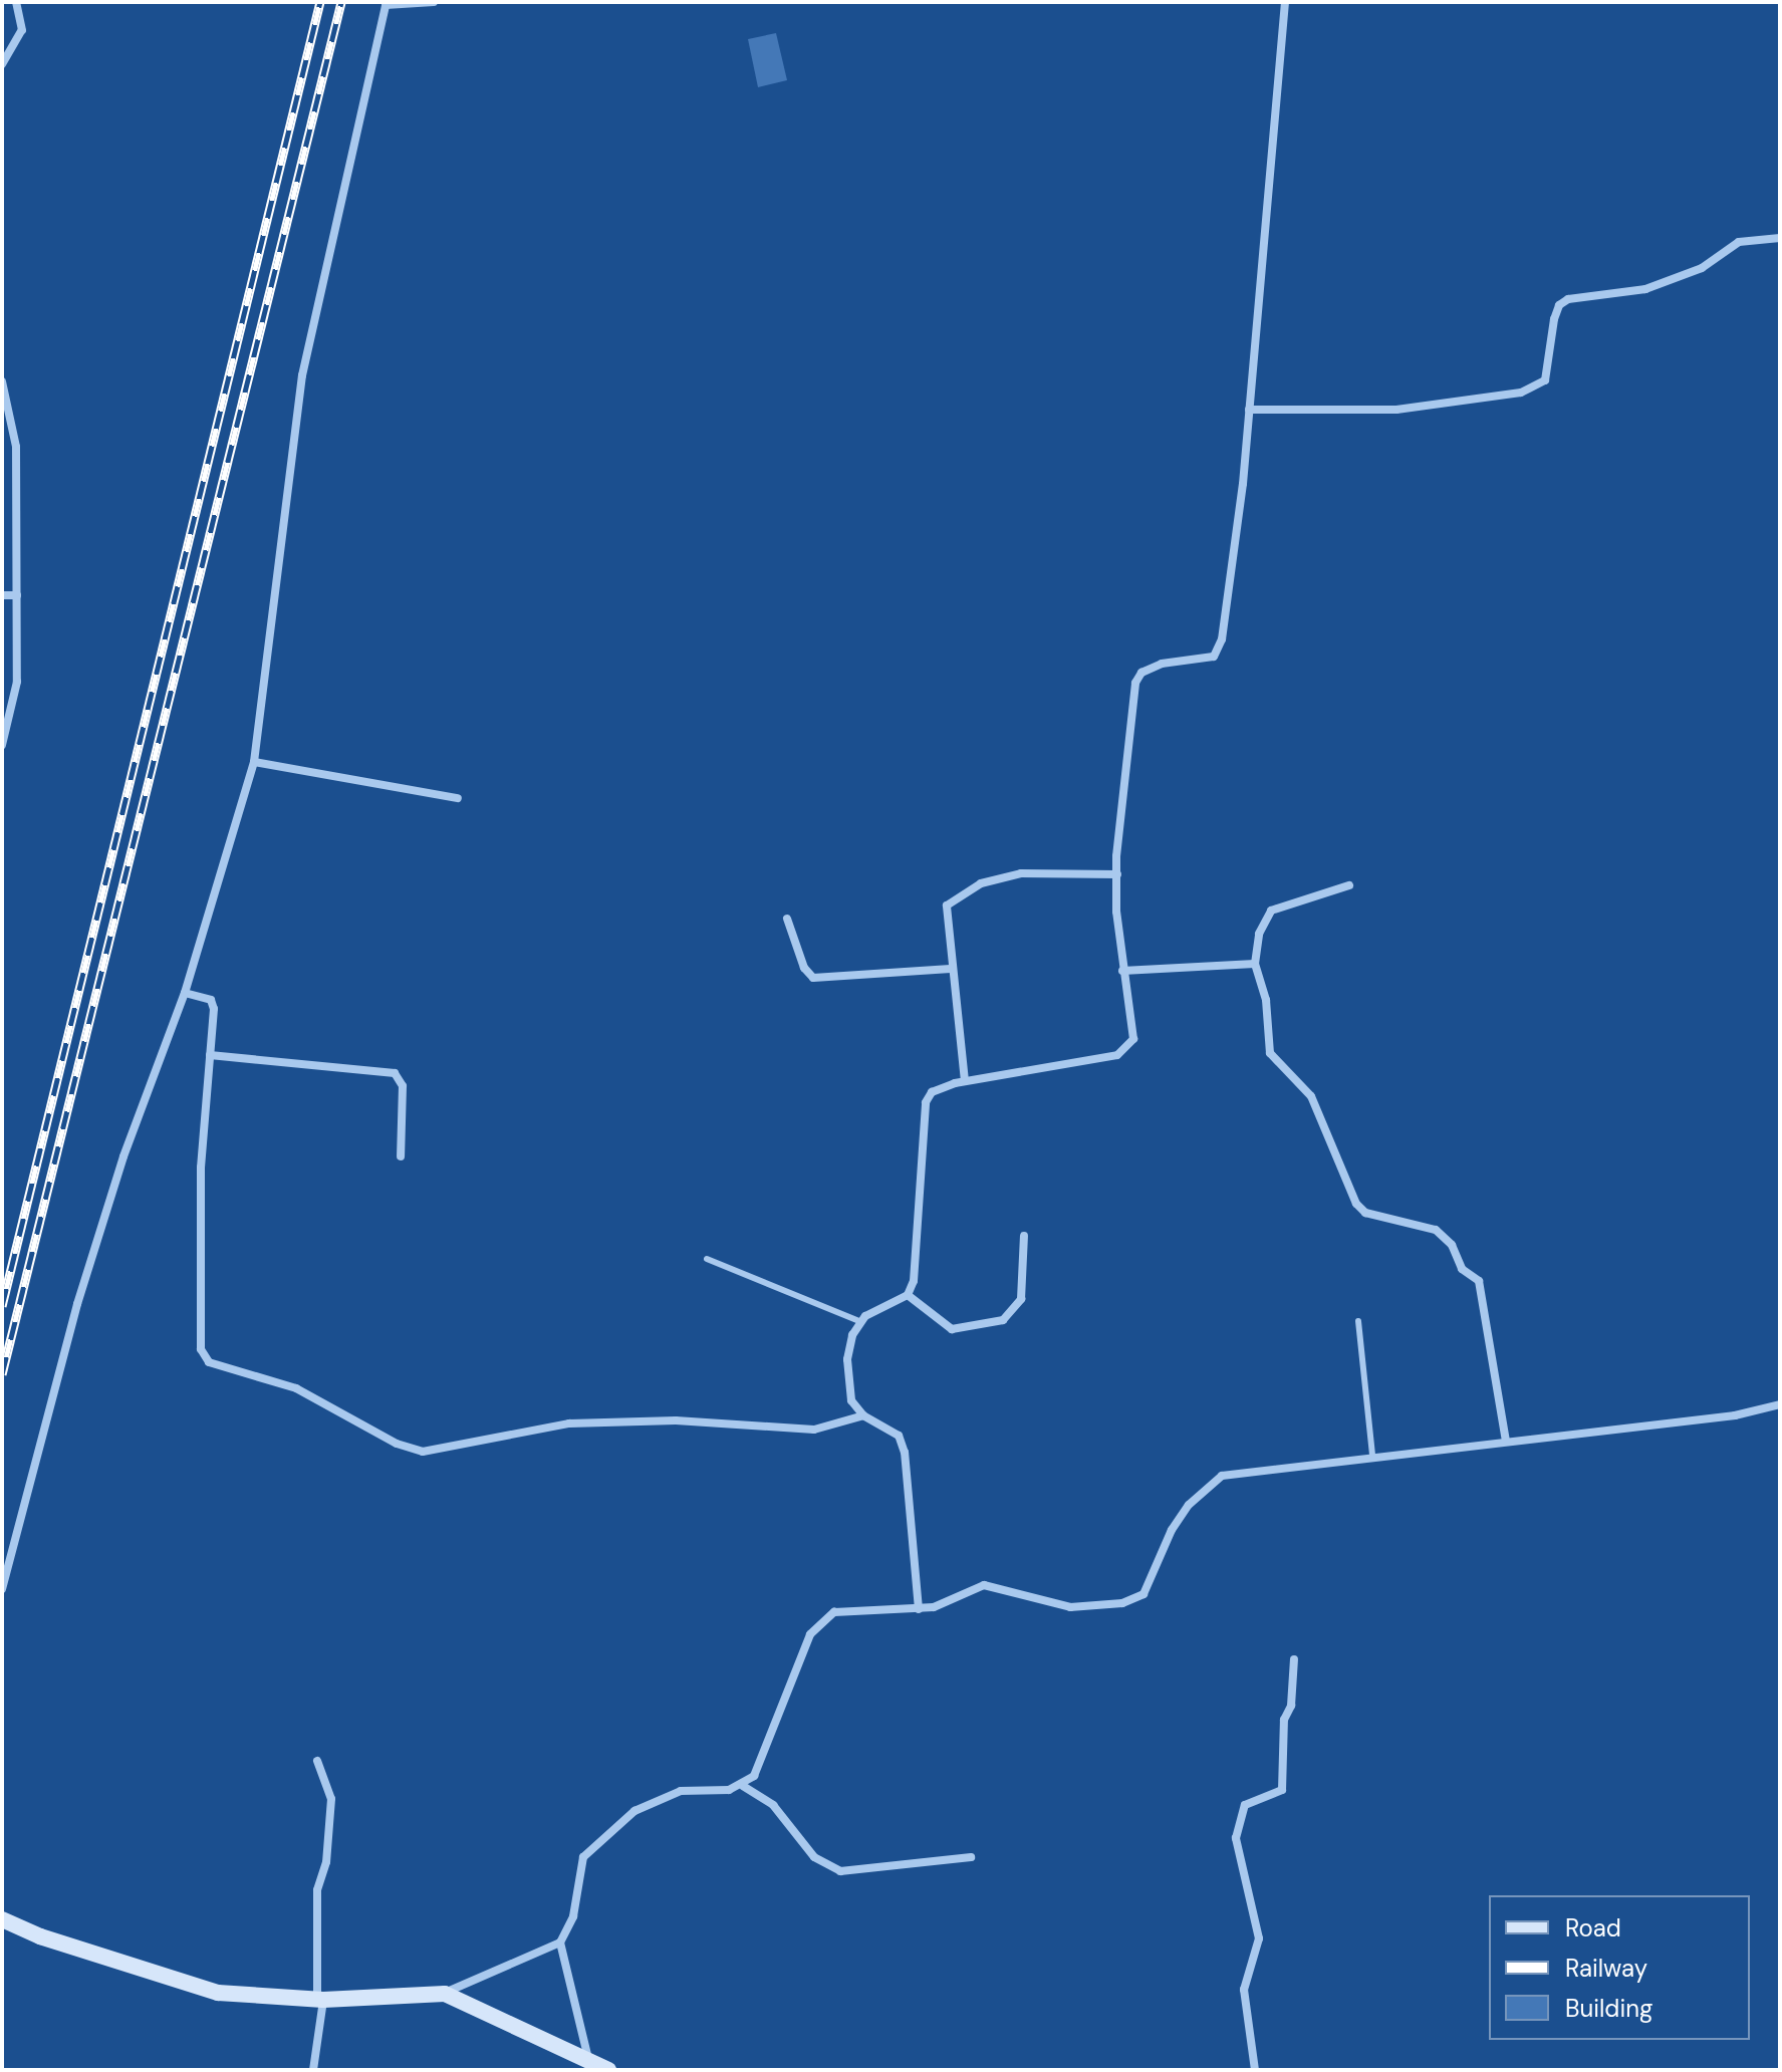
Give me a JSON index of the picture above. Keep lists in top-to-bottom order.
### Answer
{
  "legend": ["Road", "Railway", "Building"]
}
